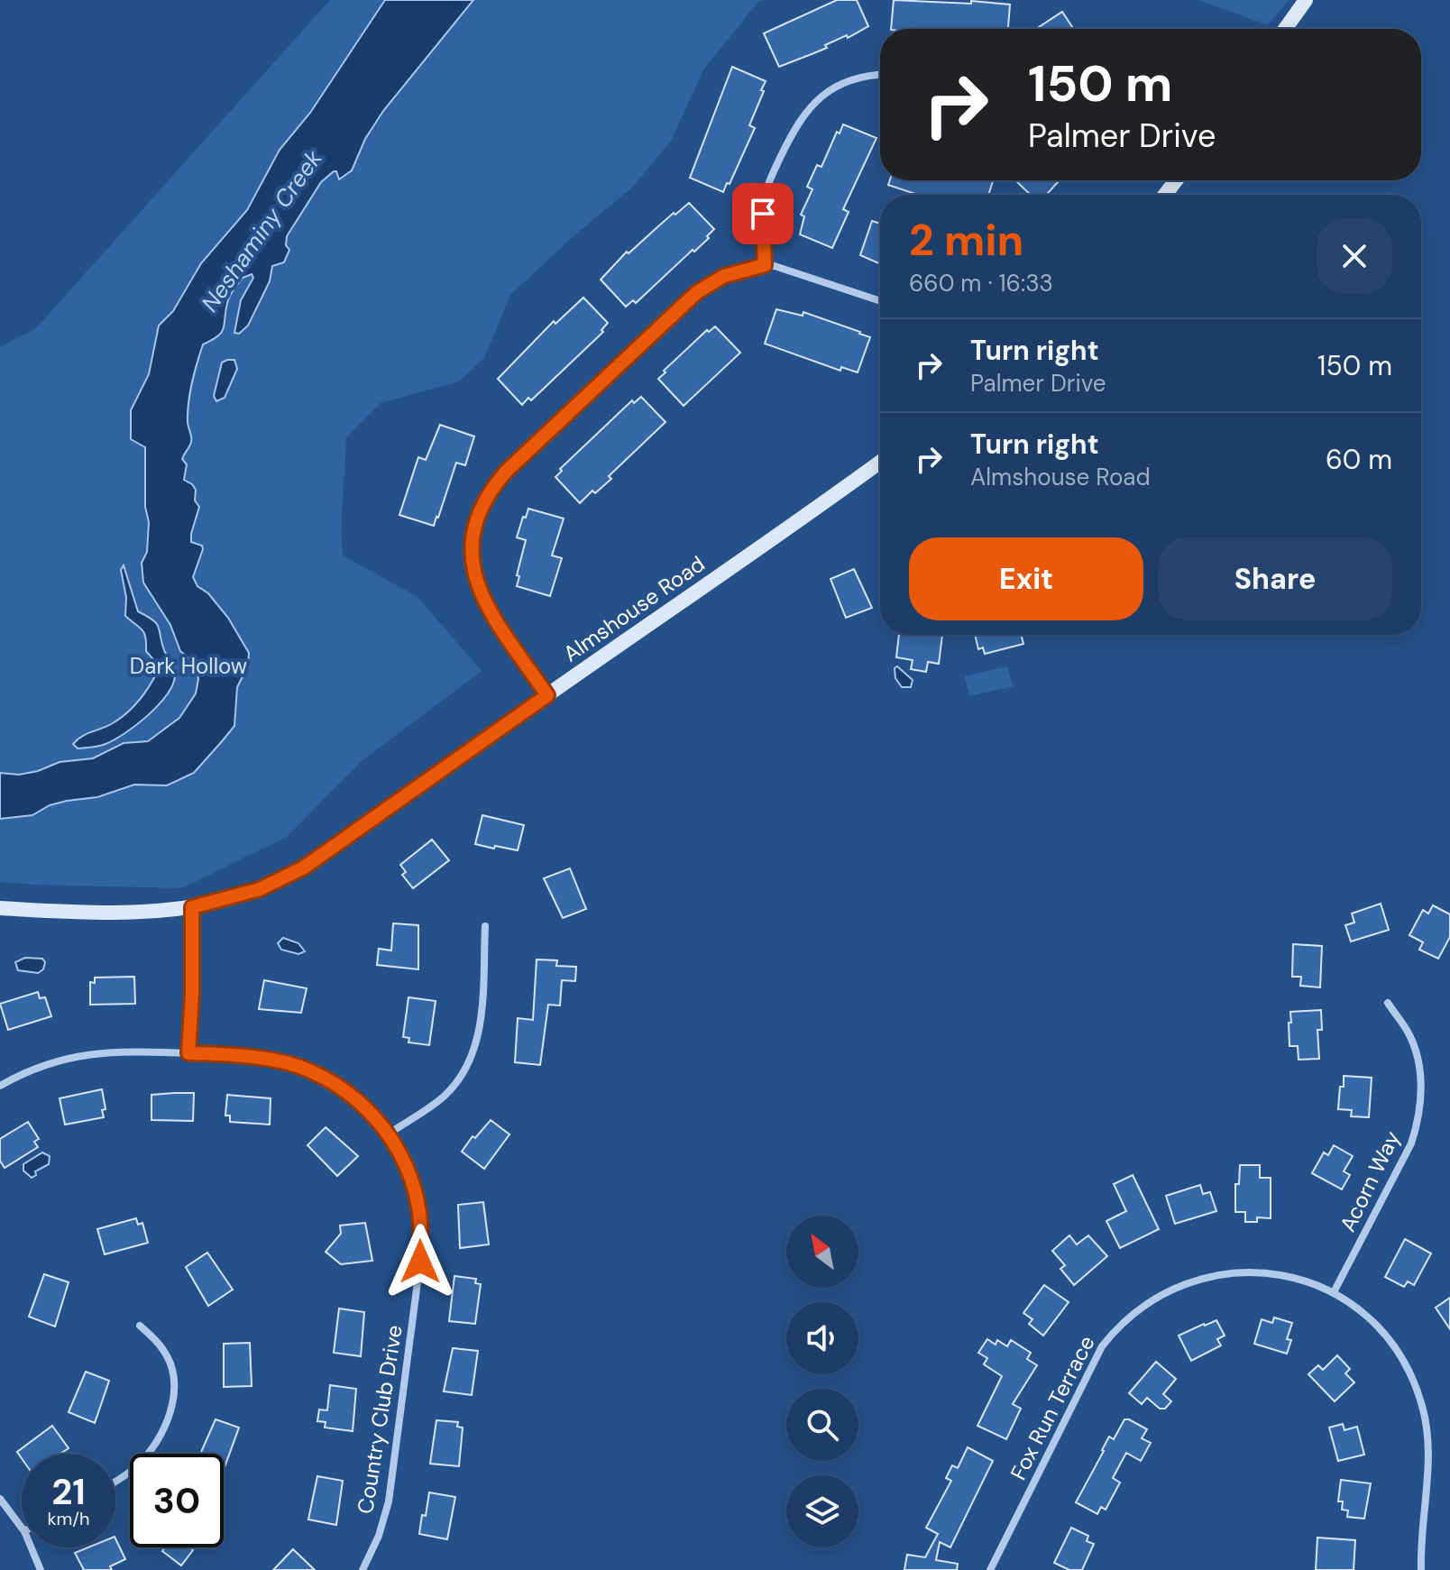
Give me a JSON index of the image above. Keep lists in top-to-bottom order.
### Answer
{
  "streets": {
    "main road": ["Almshouse Road"],
    "street": ["Acorn Way", "Fox Run Terrace", "Country Club Drive"]
  },
  "crossings": [
    ["Acorn Way", "Fox Run Terrace"]
  ],
  "water": ["Neshaminy Creek"],
  "parks": ["Dark Hollow"],
  "north": "top left",
  "page": {
    "turn": ["150 m", "Palmer Drive"],
    "heading": ["2 min", "660 m · 16:33"],
    "list": [
      {
        "name": "Turn right",
        "note": "Palmer Drive",
        "value": "150 m"
      },
      {
        "name": "Turn right",
        "note": "Almshouse Road",
        "value": "60 m"
      }
    ],
    "buttons": ["Exit", "Share"],
    "speed": "21 km/h",
    "limit": "30"
  }
}
